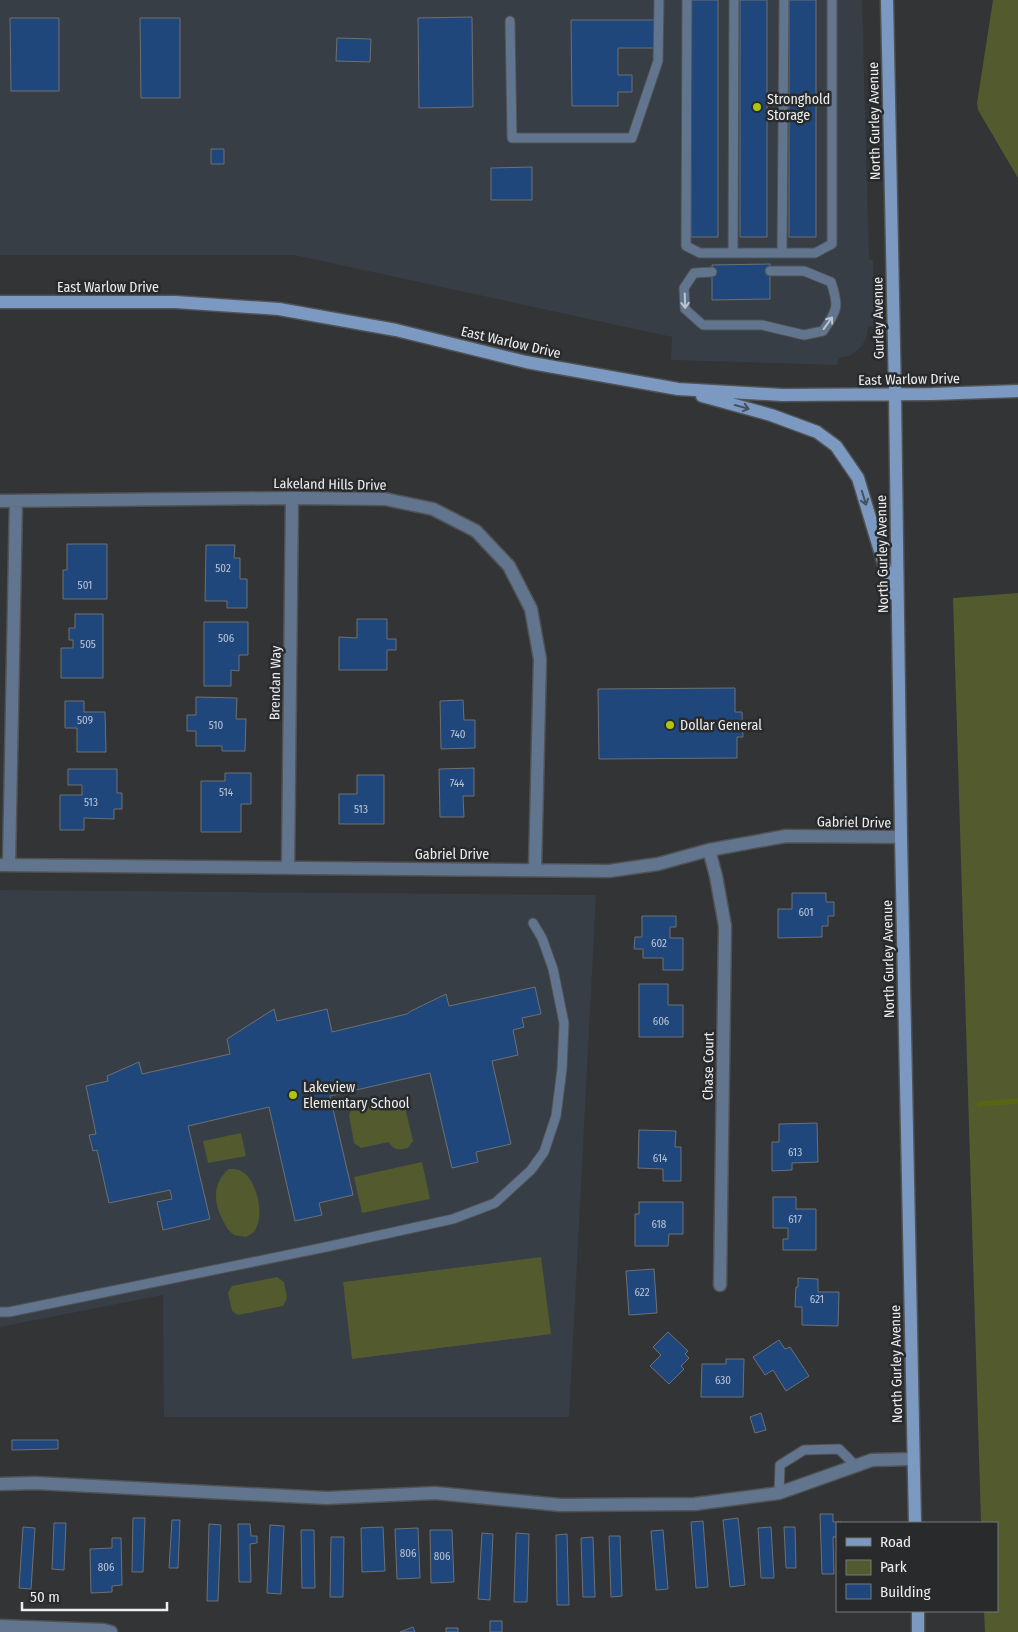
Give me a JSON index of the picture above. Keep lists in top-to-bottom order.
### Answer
{
  "streets": {
    "street": [
      "North Gurley Avenue",
      "East Warlow Drive",
      "Gurley Avenue",
      "Lakeland Hills Drive",
      "Brendan Way",
      "Gabriel Drive",
      "Chase Court"
    ]
  },
  "crossings": [
    ["North Gurley Avenue", "East Warlow Drive"],
    ["North Gurley Avenue", "Gurley Avenue"],
    ["North Gurley Avenue", "Gabriel Drive"],
    ["East Warlow Drive", "Gurley Avenue"],
    ["Lakeland Hills Drive", "Brendan Way"],
    ["Lakeland Hills Drive", "Gabriel Drive"],
    ["Brendan Way", "Gabriel Drive"],
    ["Gabriel Drive", "Chase Court"]
  ],
  "places": ["Stronghold Storage", "Dollar General", "Lakeview Elementary School"],
  "house_numbers": [
    "502",
    "501",
    "506",
    "505",
    "509",
    "510",
    "740",
    "744",
    "514",
    "513",
    "513",
    "601",
    "602",
    "606",
    "613",
    "614",
    "617",
    "618",
    "622",
    "621",
    "630",
    "806",
    "806",
    "806"
  ],
  "legend": ["Road", "Park", "Building"],
  "scale_bar": "50 m"
}
